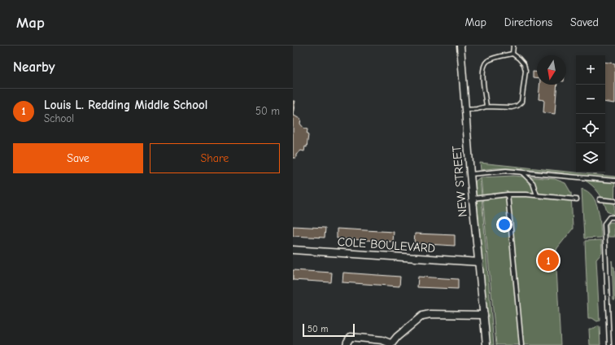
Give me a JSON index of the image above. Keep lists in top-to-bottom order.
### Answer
{
  "streets": {
    "street": ["NEW STREET", "COLE BOULEVARD"]
  },
  "crossings": [
    ["NEW STREET", "COLE BOULEVARD"]
  ],
  "scale_bar": "50 m",
  "north": "bottom",
  "page": {
    "header": "Map",
    "nav": ["Map", "Directions", "Saved"],
    "heading": "Nearby",
    "map_buttons": ["+", "−"],
    "list": [
      {
        "mark": "1",
        "name": "Louis L. Redding Middle School",
        "note": "School",
        "value": "50 m"
      }
    ],
    "buttons": ["Save", "Share"],
    "pins": "1",
    "scale": "50 m"
  }
}
